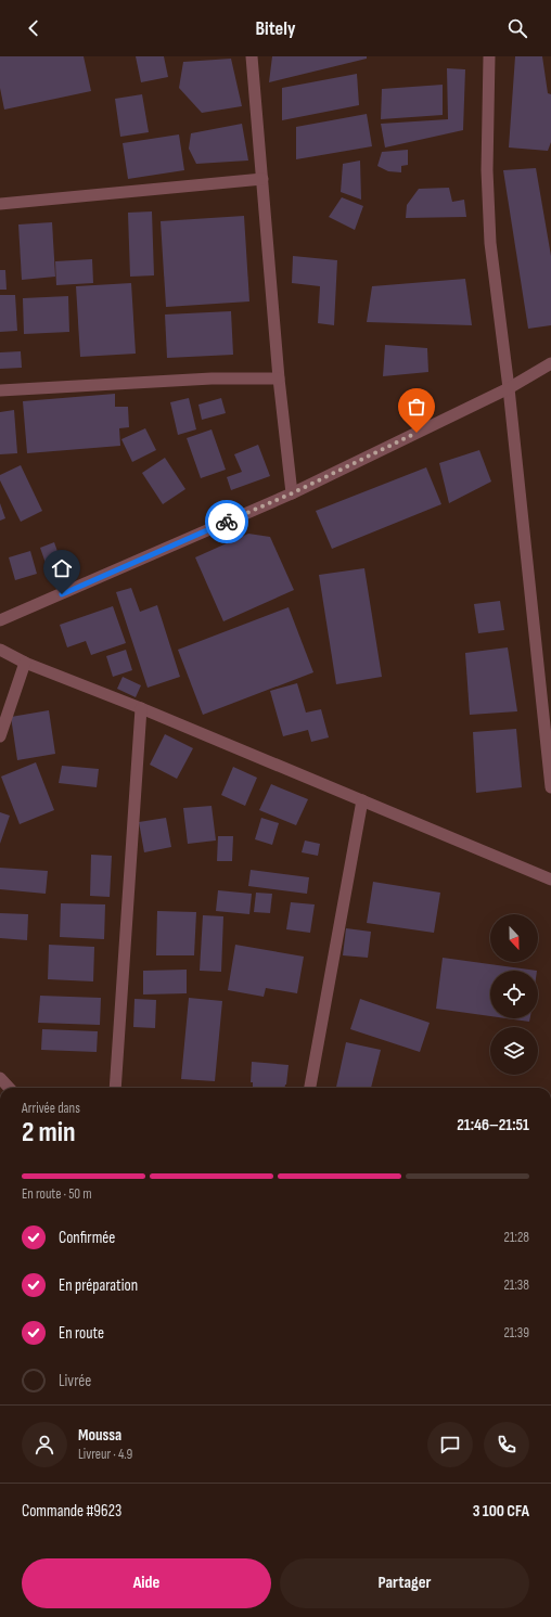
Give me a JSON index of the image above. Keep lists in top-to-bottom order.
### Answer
{
  "north": "bottom",
  "page": {
    "header": "Bitely",
    "heading": ["2 min", "Arrivée dans", "21:46–21:51"],
    "panel": [
      "Moussa",
      "Livreur · 4.9",
      "Commande #9623",
      "3 100 CFA"
    ],
    "bar": "En route · 50 m",
    "list": [
      ["Confirmée", "21:28"],
      ["En préparation", "21:38"],
      ["En route", "21:39"],
      "Livrée"
    ],
    "buttons": ["Aide", "Partager"]
  }
}
